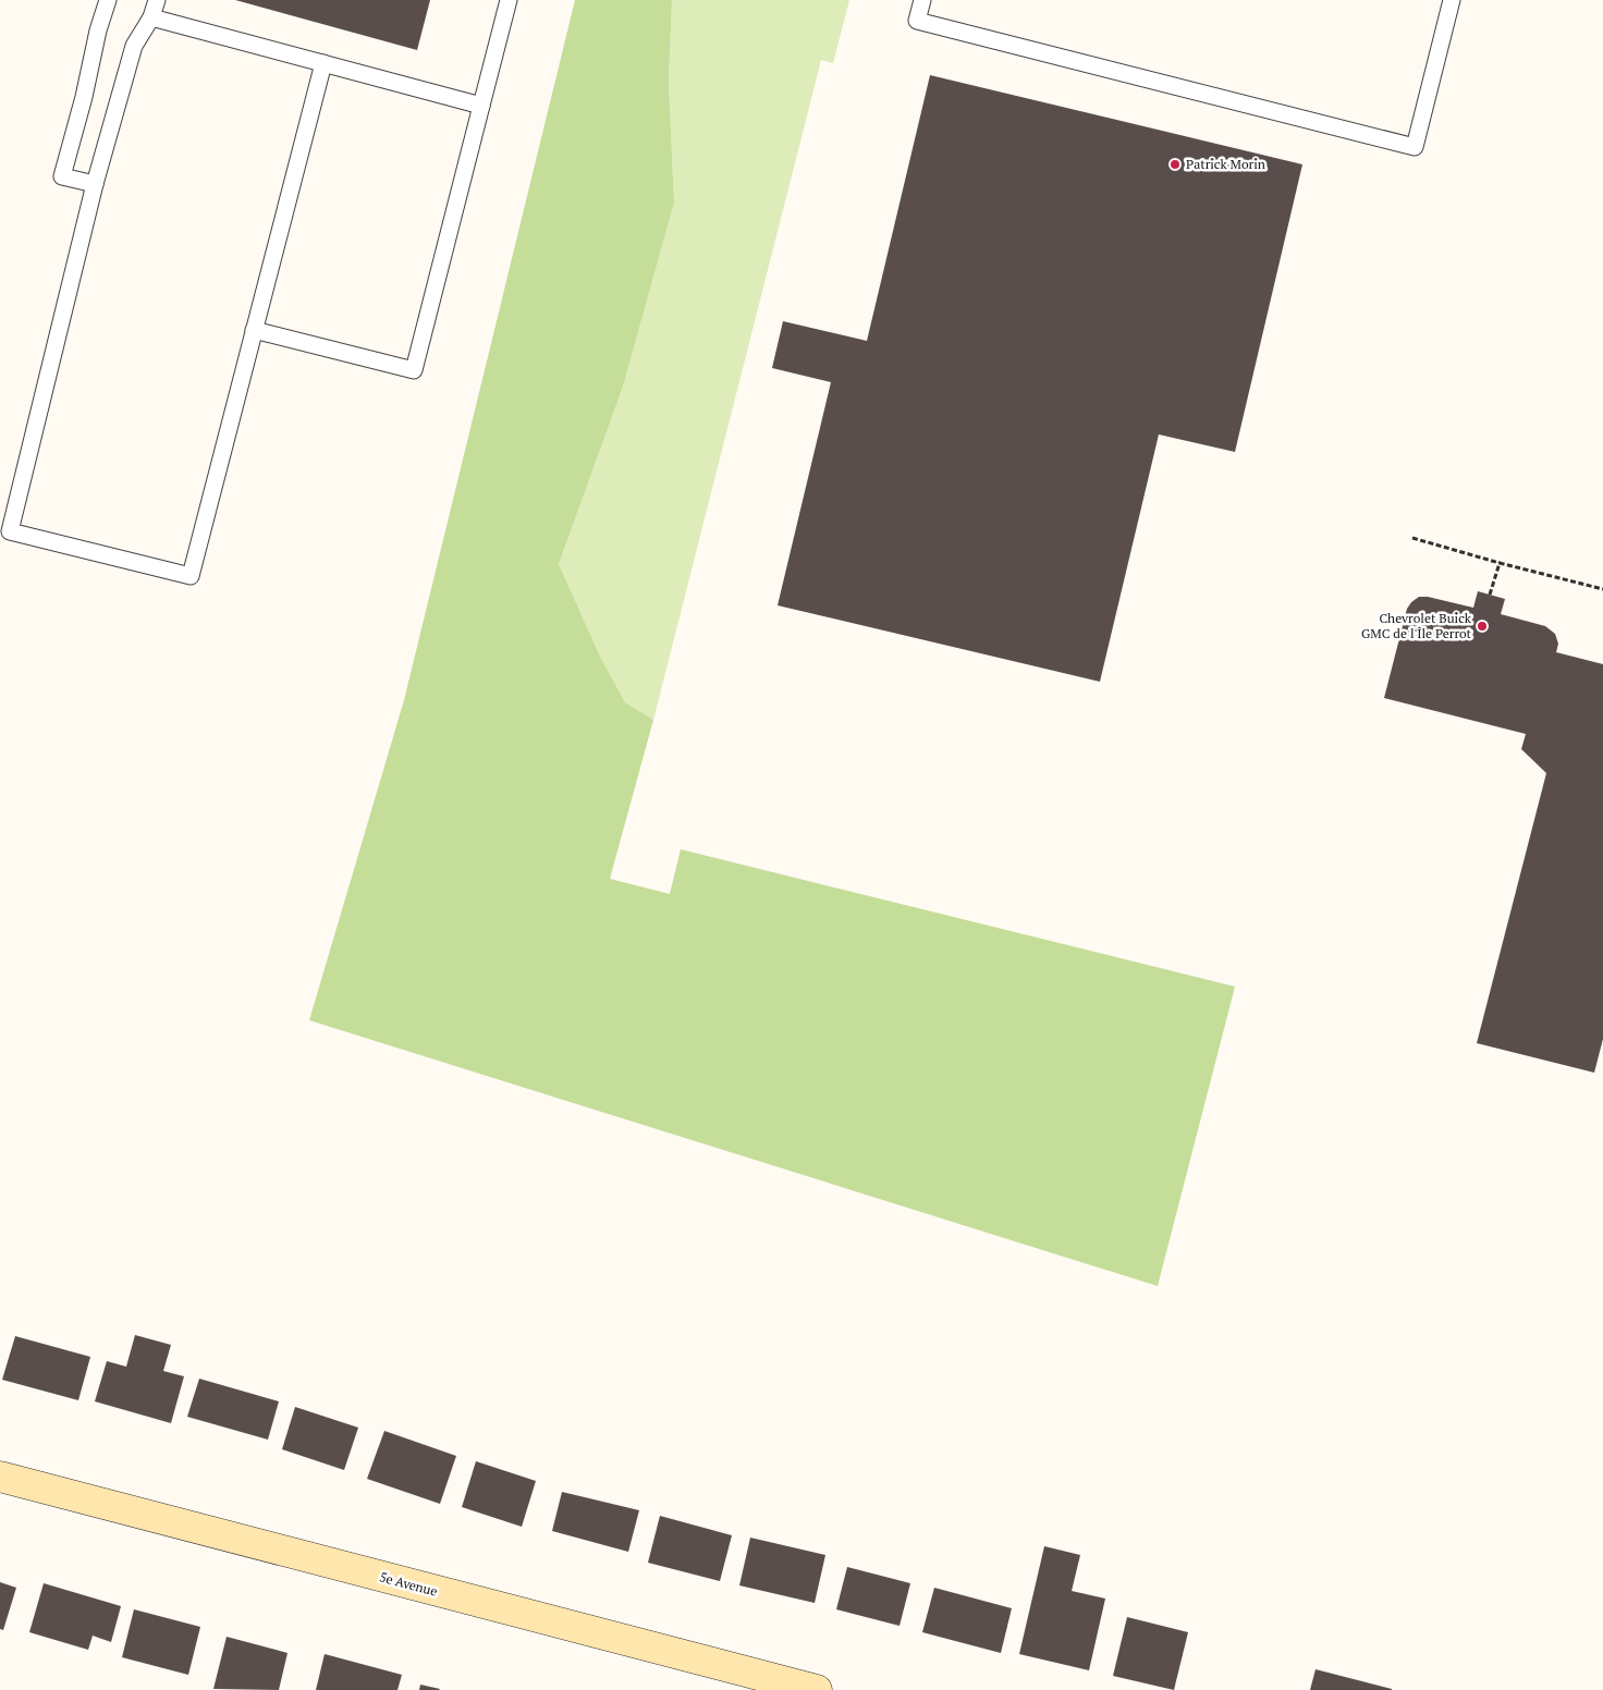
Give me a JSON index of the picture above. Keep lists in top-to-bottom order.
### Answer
{
  "streets": {
    "street": ["5e Avenue"]
  },
  "places": ["Patrick Morin", "Chevrolet Buick GMC de l'Île Perrot"]
}
